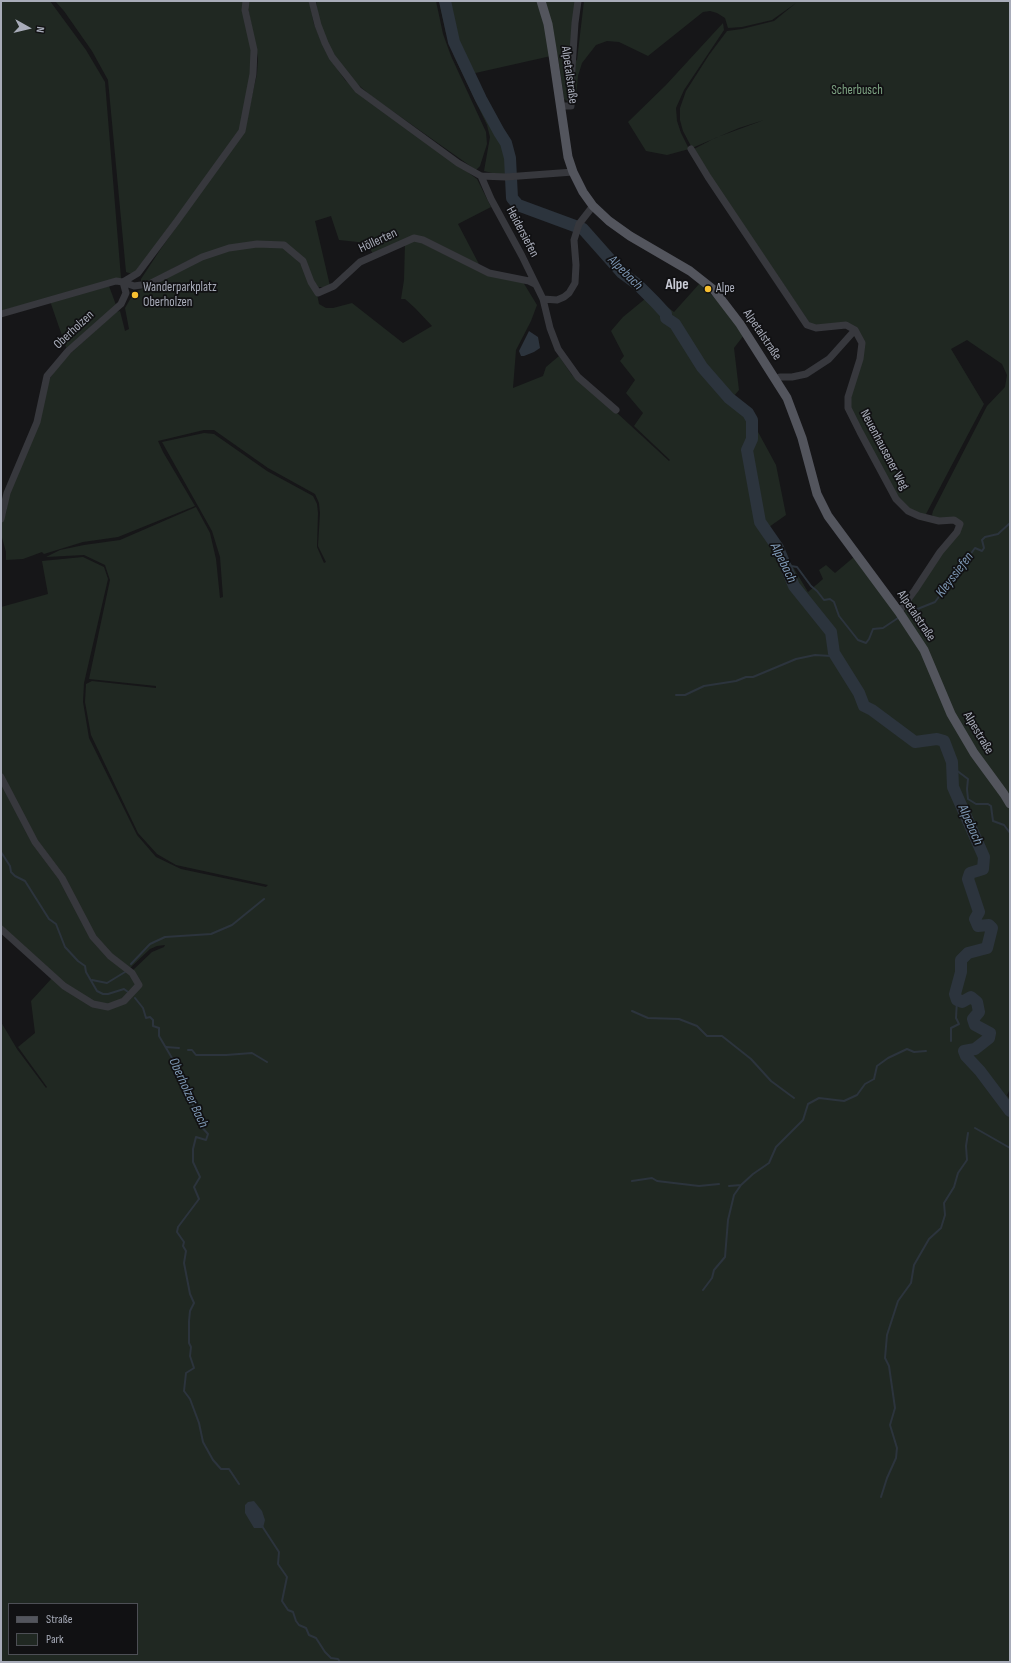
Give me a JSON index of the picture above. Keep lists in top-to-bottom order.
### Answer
{
  "streets": {
    "main road": ["Alpetalstraße", "Alpestraße"],
    "street": [
      "Heidersiefen",
      "Höllerten",
      "Oberholzen",
      "Neuenhausener Weg"
    ]
  },
  "crossings": [
    ["Alpetalstraße", "Neuenhausener Weg"],
    ["Alpetalstraße", "Alpestraße"],
    ["Heidersiefen", "Höllerten"],
    ["Höllerten", "Oberholzen"]
  ],
  "districts": ["Alpe"],
  "water": ["Alpebach", "Kleyssiefen", "Oberholzer Bach"],
  "parks": ["Scherbusch"],
  "places": ["Alpe", "Wanderparkplatz Oberholzen"],
  "legend": ["Straße", "Park"],
  "north": "right"
}
